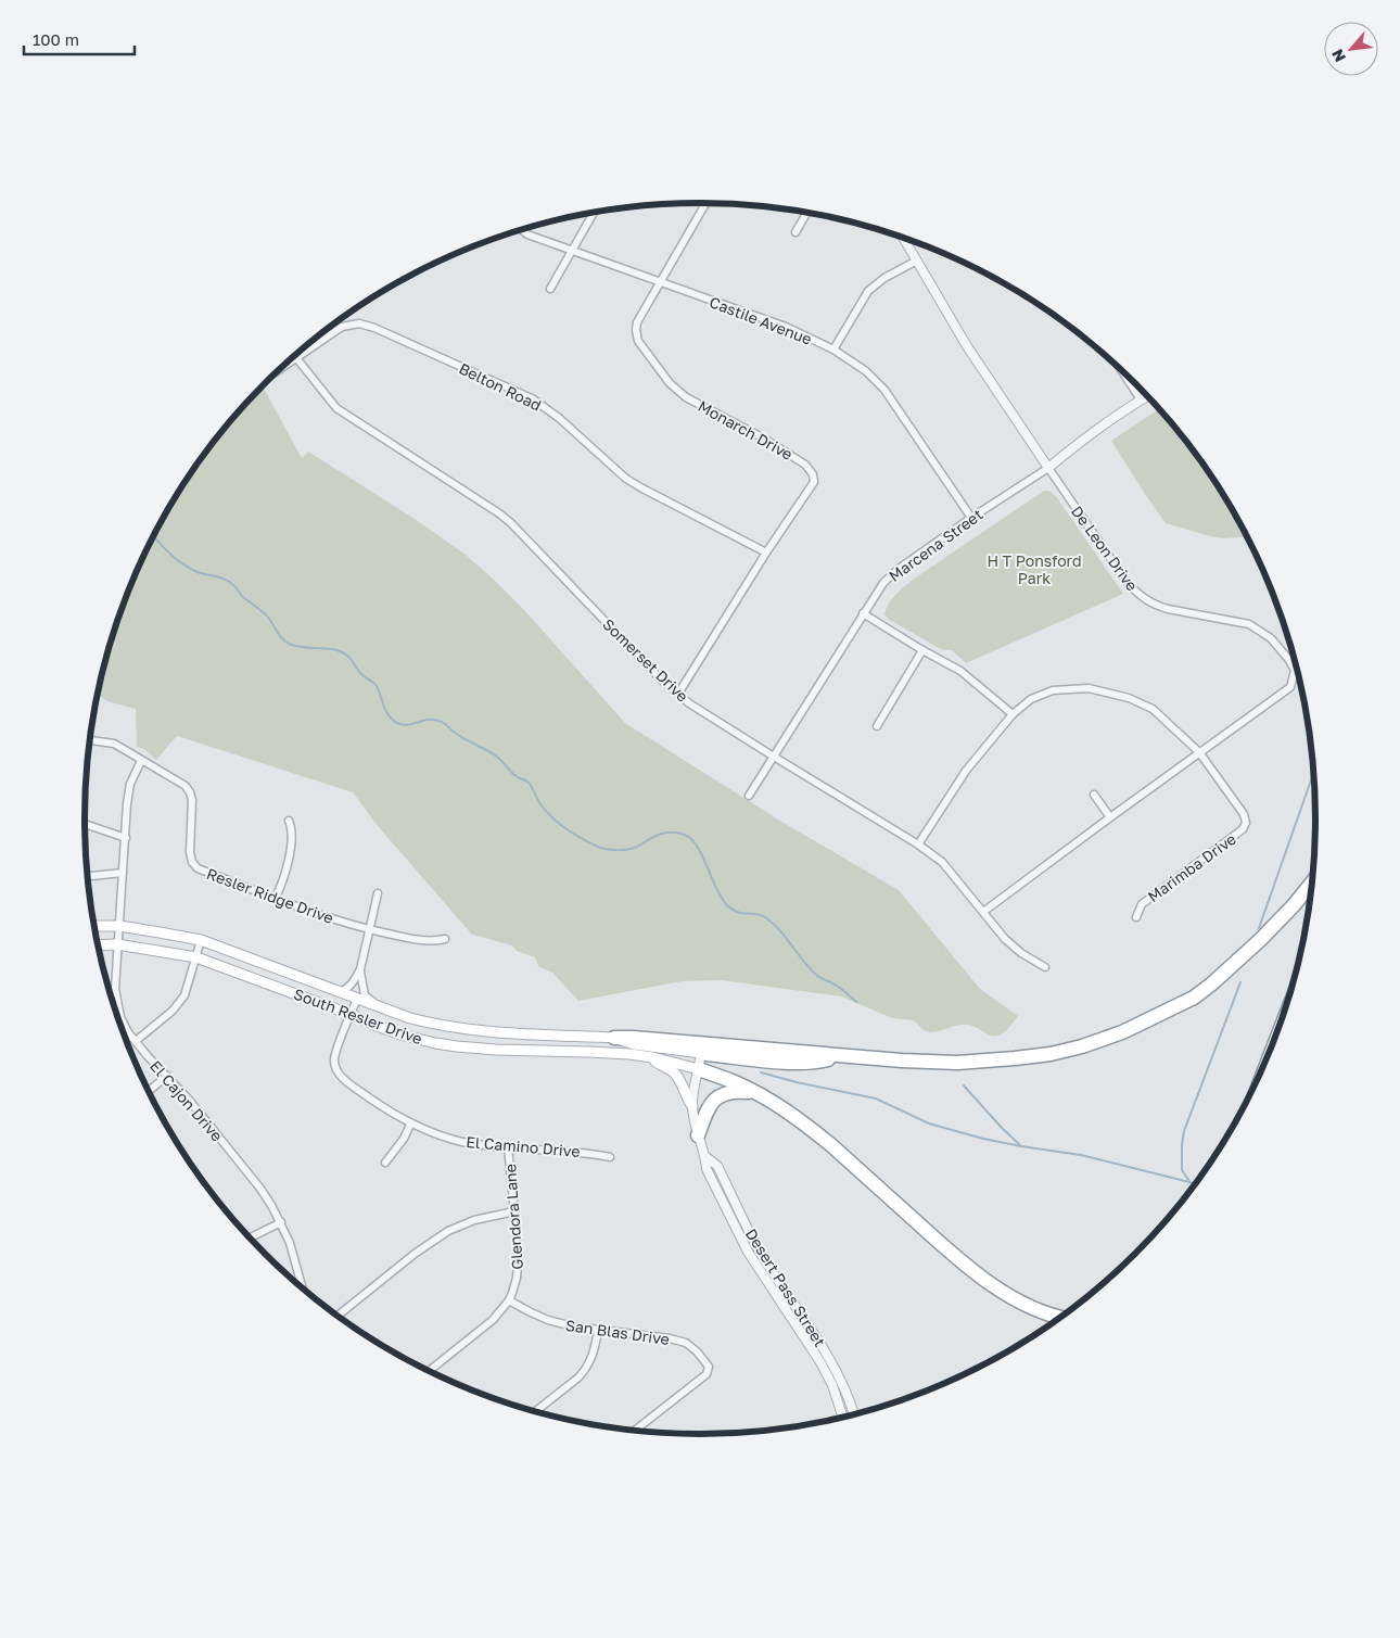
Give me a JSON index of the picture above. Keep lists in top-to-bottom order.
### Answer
{
  "streets": {
    "main road": ["South Resler Drive"],
    "street": [
      "Castile Avenue",
      "Belton Road",
      "Monarch Drive",
      "Marcena Street",
      "De Leon Drive",
      "Somerset Drive",
      "Marimba Drive",
      "Resler Ridge Drive",
      "El Cajon Drive",
      "El Camino Drive",
      "Glendora Lane",
      "Desert Pass Street",
      "San Blas Drive"
    ]
  },
  "crossings": [
    ["Castile Avenue", "Monarch Drive"],
    ["Castile Avenue", "Marcena Street"],
    ["Belton Road", "Monarch Drive"],
    ["Belton Road", "Somerset Drive"],
    ["Monarch Drive", "Somerset Drive"],
    ["Marcena Street", "De Leon Drive"],
    ["Marcena Street", "Somerset Drive"],
    ["De Leon Drive", "Somerset Drive"],
    ["De Leon Drive", "Marimba Drive"],
    ["Somerset Drive", "Marimba Drive"],
    ["Resler Ridge Drive", "El Cajon Drive"],
    ["South Resler Drive", "El Cajon Drive"],
    ["South Resler Drive", "El Camino Drive"],
    ["South Resler Drive", "Desert Pass Street"],
    ["El Camino Drive", "Glendora Lane"],
    ["Glendora Lane", "San Blas Drive"]
  ],
  "parks": ["H T Ponsford Park"],
  "scale_bar": "100 m",
  "north": "bottom left"
}
